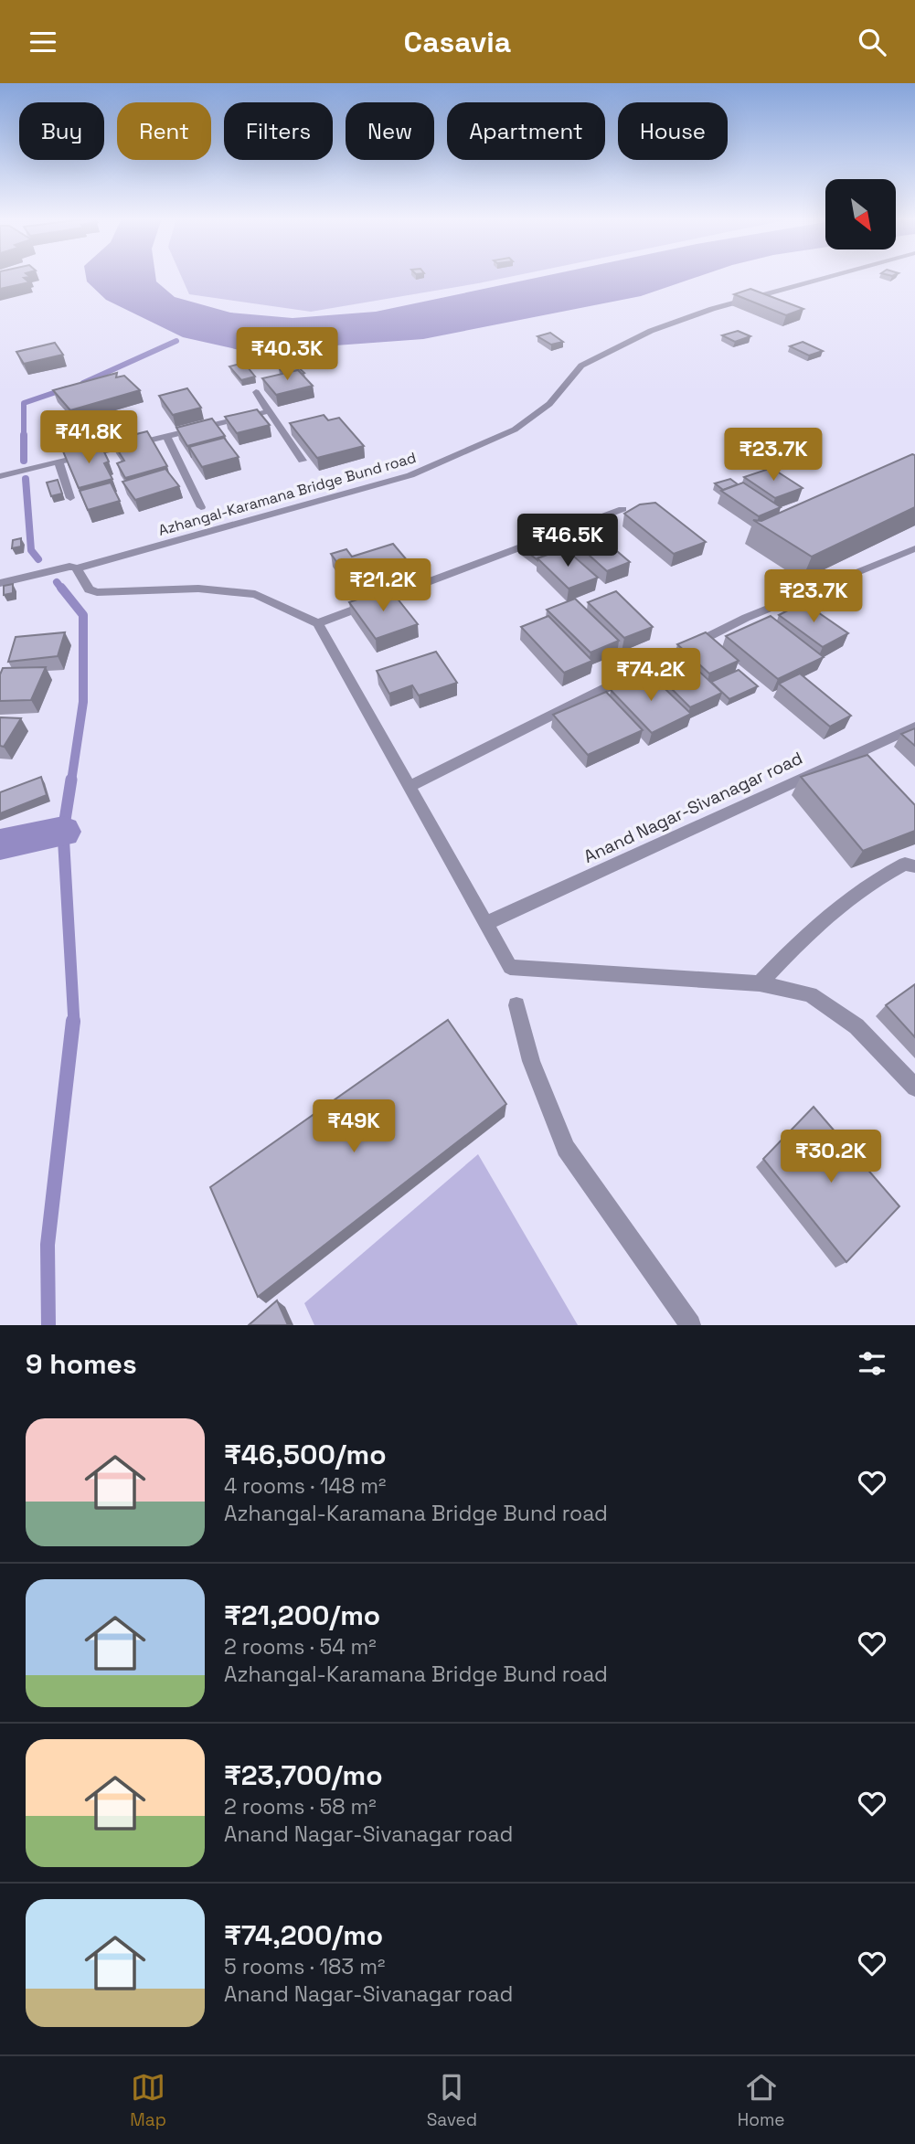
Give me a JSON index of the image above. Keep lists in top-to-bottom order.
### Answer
{
  "streets": {
    "street": ["Azhangal-Karamana Bridge Bund road", "Anand Nagar-Sivanagar road"]
  },
  "north": "bottom right",
  "page": {
    "header": "Casavia",
    "chip": [
      "Buy",
      "Rent",
      "Filters",
      "New",
      "Apartment",
      "House"
    ],
    "price": [
      "₹40.3K",
      "₹41.8K",
      "₹23.7K",
      "₹46.5K",
      "₹21.2K",
      "₹23.7K",
      "₹74.2K",
      "₹49K",
      "₹30.2K"
    ],
    "heading": "9 homes",
    "list": [
      {
        "name": "₹46,500/mo",
        "note": "4 rooms · 148 m² · Azhangal-Karamana Bridge Bund road"
      },
      {
        "name": "₹21,200/mo",
        "note": "2 rooms · 54 m² · Azhangal-Karamana Bridge Bund road"
      },
      {
        "name": "₹23,700/mo",
        "note": "2 rooms · 58 m² · Anand Nagar-Sivanagar road"
      },
      {
        "name": "₹74,200/mo",
        "note": "5 rooms · 183 m² · Anand Nagar-Sivanagar road"
      }
    ],
    "tabs": ["Map", "Saved", "Home"]
  }
}
